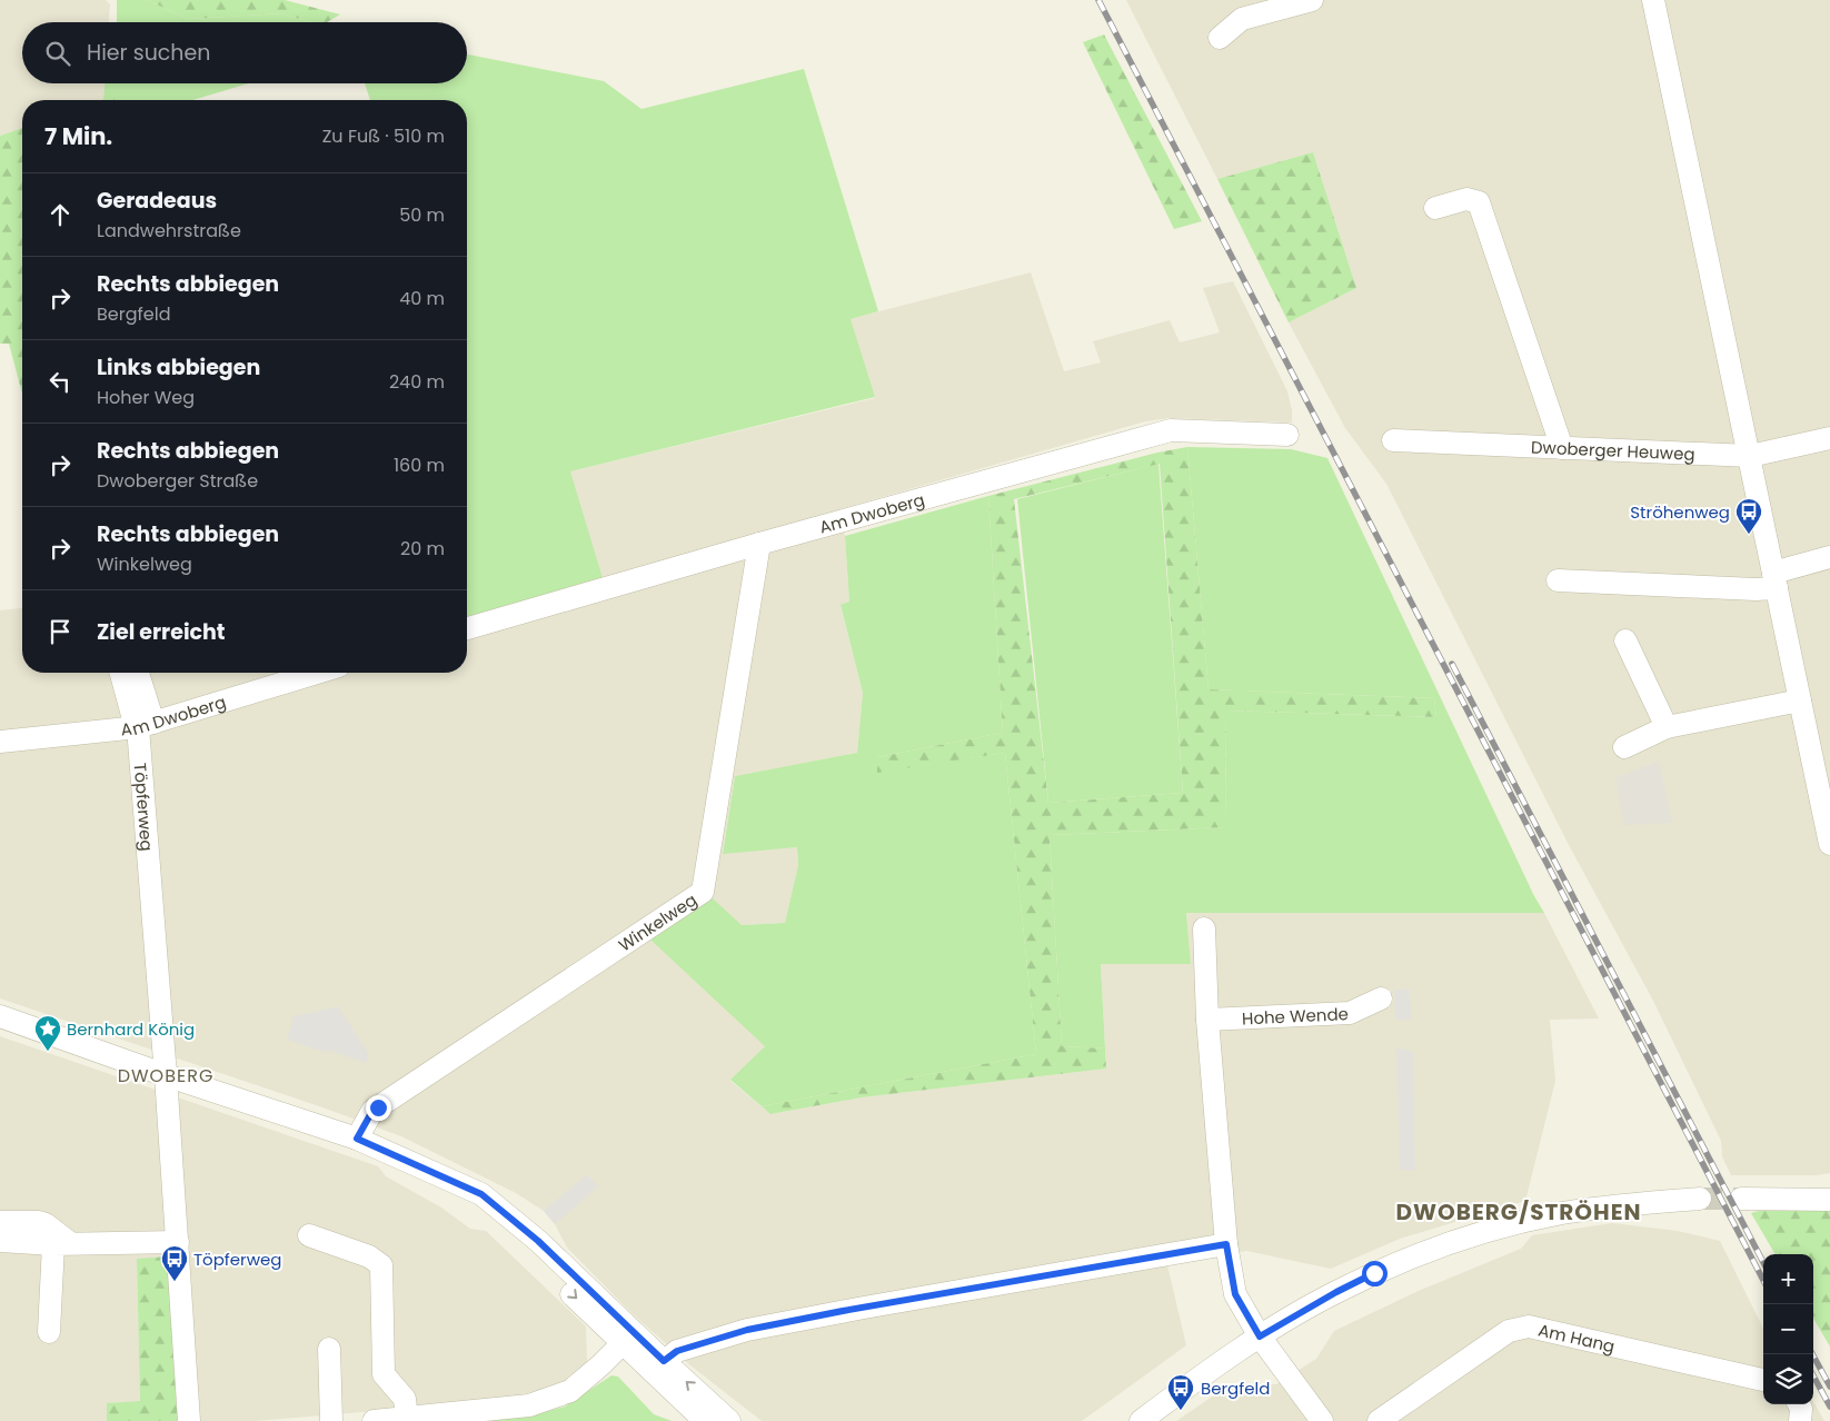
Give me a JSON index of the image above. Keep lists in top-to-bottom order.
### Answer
{
  "streets": {
    "street": [
      "Dwoberger Heuweg",
      "Am Dwoberg",
      "Töpferweg",
      "Winkelweg",
      "Hohe Wende",
      "Am Hang"
    ]
  },
  "crossings": [
    ["Am Dwoberg", "Töpferweg"],
    ["Am Dwoberg", "Winkelweg"]
  ],
  "districts": ["DWOBERG", "DWOBERG/STRÖHEN"],
  "places": {
    "bus stop": ["Ströhenweg", "Töpferweg", "Bergfeld"],
    "place": ["Bernhard König"]
  },
  "page": {
    "search": "Hier suchen",
    "heading": ["7 Min.", "Zu Fuß · 510 m"],
    "list": [
      ["Geradeaus", "Landwehrstraße", "50 m"],
      ["Rechts abbiegen", "Bergfeld", "40 m"],
      ["Links abbiegen", "Hoher Weg", "240 m"],
      ["Rechts abbiegen", "Dwoberger Straße", "160 m"],
      ["Rechts abbiegen", "Winkelweg", "20 m"],
      "Ziel erreicht"
    ],
    "map_buttons": ["+", "−"]
  }
}
